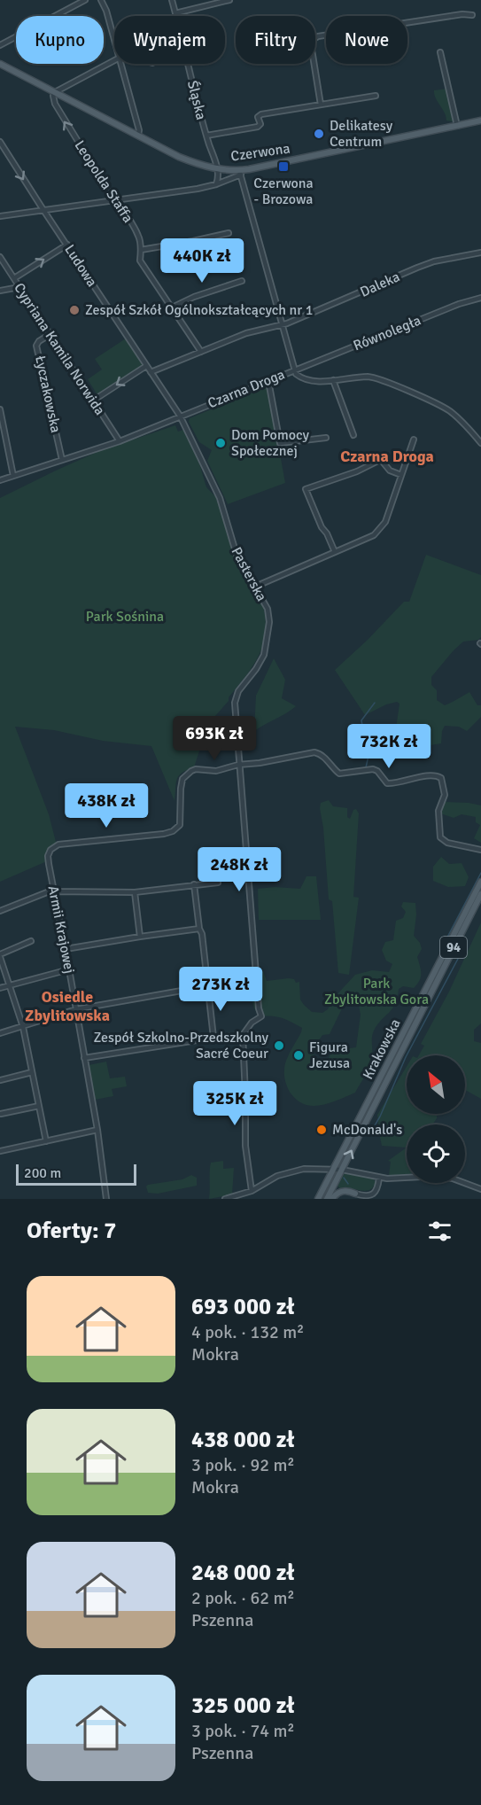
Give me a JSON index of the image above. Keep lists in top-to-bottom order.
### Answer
{
  "streets": {
    "main road": ["Czerwona", "94", "Krakowska"],
    "street": [
      "Śląska",
      "Leopolda Staffa",
      "Ludowa",
      "Daleka",
      "Równoległa",
      "Cypriana Kamila Norwida",
      "Czarna Droga",
      "Łyczakowska",
      "Pasterska",
      "Armii Krajowej"
    ]
  },
  "crossings": [
    ["Śląska", "Czerwona"],
    ["Czerwona", "Leopolda Staffa"],
    ["Leopolda Staffa", "Daleka"],
    ["Ludowa", "Daleka"],
    ["Ludowa", "Czarna Droga"],
    ["Ludowa", "Pasterska"],
    ["Równoległa", "Czarna Droga"],
    ["Cypriana Kamila Norwida", "Czarna Droga"],
    ["Cypriana Kamila Norwida", "Łyczakowska"],
    ["Czarna Droga", "Łyczakowska"],
    ["Czarna Droga", "Pasterska"],
    ["Pasterska", "Armii Krajowej"]
  ],
  "one_way": ["Leopolda Staffa"],
  "districts": ["Czarna Droga", "Osiedle Zbylitowska"],
  "parks": ["Park Sośnina", "Park Zbylitowska Gora"],
  "places": {
    "other": [
      "Delikatesy Centrum",
      "Zespół Szkół Ogólnokształcących nr 1",
      "Dom Pomocy Społecznej",
      "Zespół Szkolno-Przedszkolny Sacré Coeur",
      "Figura Jezusa",
      "McDonald's"
    ],
    "transit": ["Czerwona - Brozowa"]
  },
  "scale_bar": "200 m",
  "north": "top left",
  "page": {
    "chip": [
      "Kupno",
      "Wynajem",
      "Filtry",
      "Nowe"
    ],
    "price": [
      "440K zł",
      "693K zł",
      "732K zł",
      "438K zł",
      "248K zł",
      "273K zł",
      "325K zł"
    ],
    "scale": "200 m",
    "heading": "Oferty: 7",
    "list": [
      {
        "name": "693 000 zł",
        "note": "4 pok. · 132 m² · Mokra"
      },
      {
        "name": "438 000 zł",
        "note": "3 pok. · 92 m² · Mokra"
      },
      {
        "name": "248 000 zł",
        "note": "2 pok. · 62 m² · Pszenna"
      },
      {
        "name": "325 000 zł",
        "note": "3 pok. · 74 m² · Pszenna"
      }
    ]
  }
}
